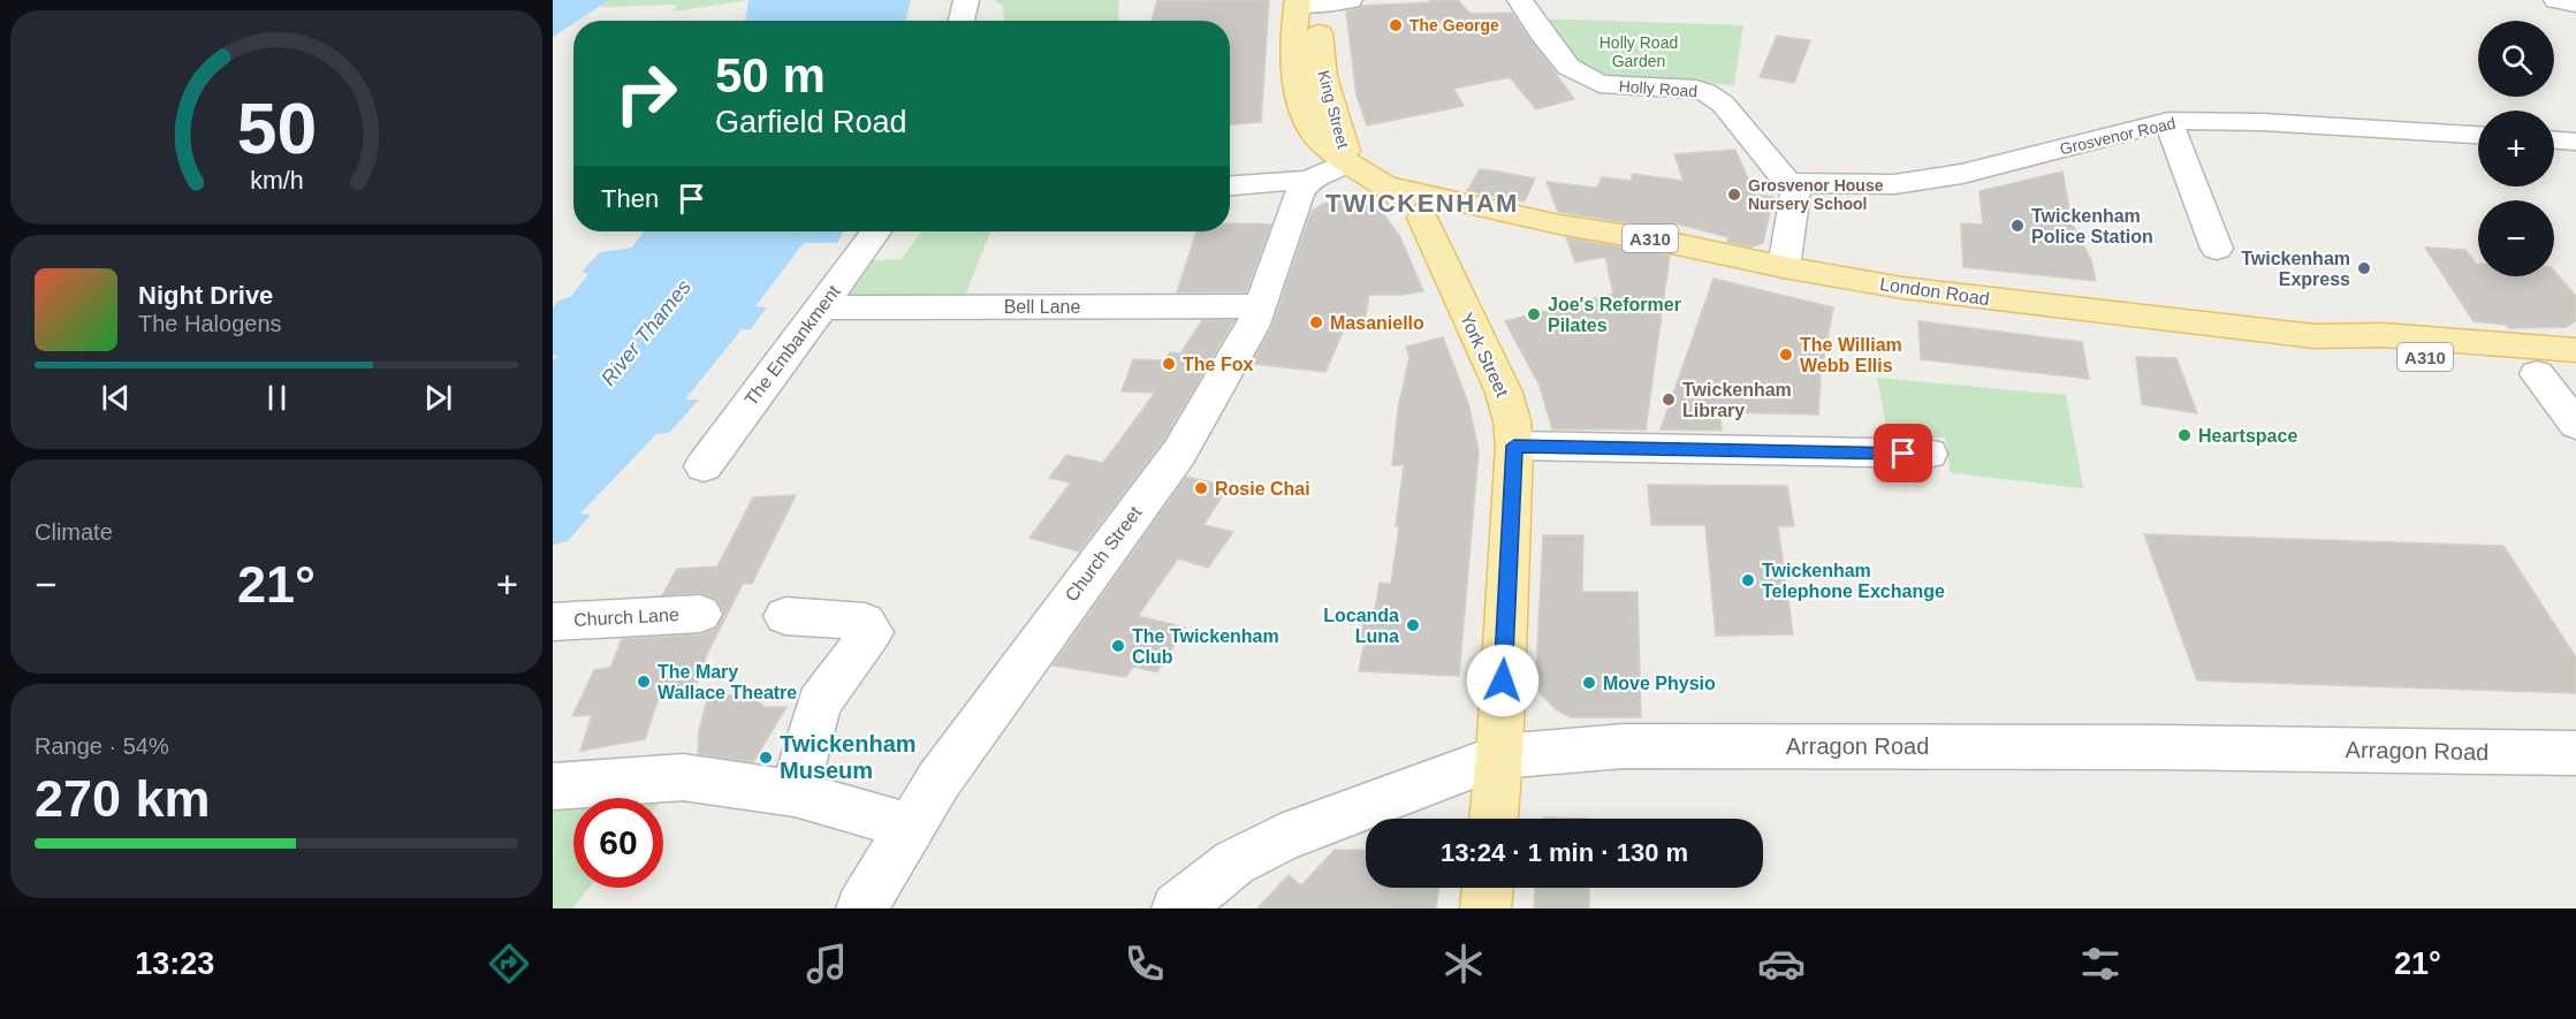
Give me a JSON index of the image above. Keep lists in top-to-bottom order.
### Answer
{
  "streets": {
    "main road": [
      "King Street",
      "A310",
      "London Road",
      "York Street"
    ],
    "street": [
      "Holly Road",
      "Grosvenor Road",
      "Bell Lane",
      "The Embankment",
      "Church Street",
      "Church Lane",
      "Arragon Road"
    ]
  },
  "crossings": [
    ["Holly Road", "Grosvenor Road"],
    ["King Street", "London Road"],
    ["London Road", "York Street"],
    ["Bell Lane", "The Embankment"],
    ["Bell Lane", "Church Street"],
    ["York Street", "Arragon Road"]
  ],
  "districts": ["TWICKENHAM"],
  "water": ["River Thames"],
  "parks": ["Holly Road Garden"],
  "places": [
    "The George",
    "Grosvenor House Nursery School",
    "Twickenham Police Station",
    "Twickenham Express",
    "Joe's Reformer Pilates",
    "Masaniello",
    "The William Webb Ellis",
    "The Fox",
    "Twickenham Library",
    "Heartspace",
    "Rosie Chai",
    "Twickenham Telephone Exchange",
    "Locanda Luna",
    "The Twickenham Club",
    "The Mary Wallace Theatre",
    "Move Physio",
    "Twickenham Museum"
  ],
  "page": {
    "map_buttons": ["+", "−"],
    "turn": ["50 m", "Garfield Road"],
    "then": "Then",
    "song": ["Night Drive", "The Halogens"],
    "tile": [
      "Climate",
      ["Range · 54%", "270 km"]
    ],
    "heat": ["−", "21°", "+"],
    "limit": "60",
    "trip": "13:24 · 1 min · 130 m",
    "tabs": ["13:23", "21°"],
    "gauge": ["50", "km/h"]
  }
}
